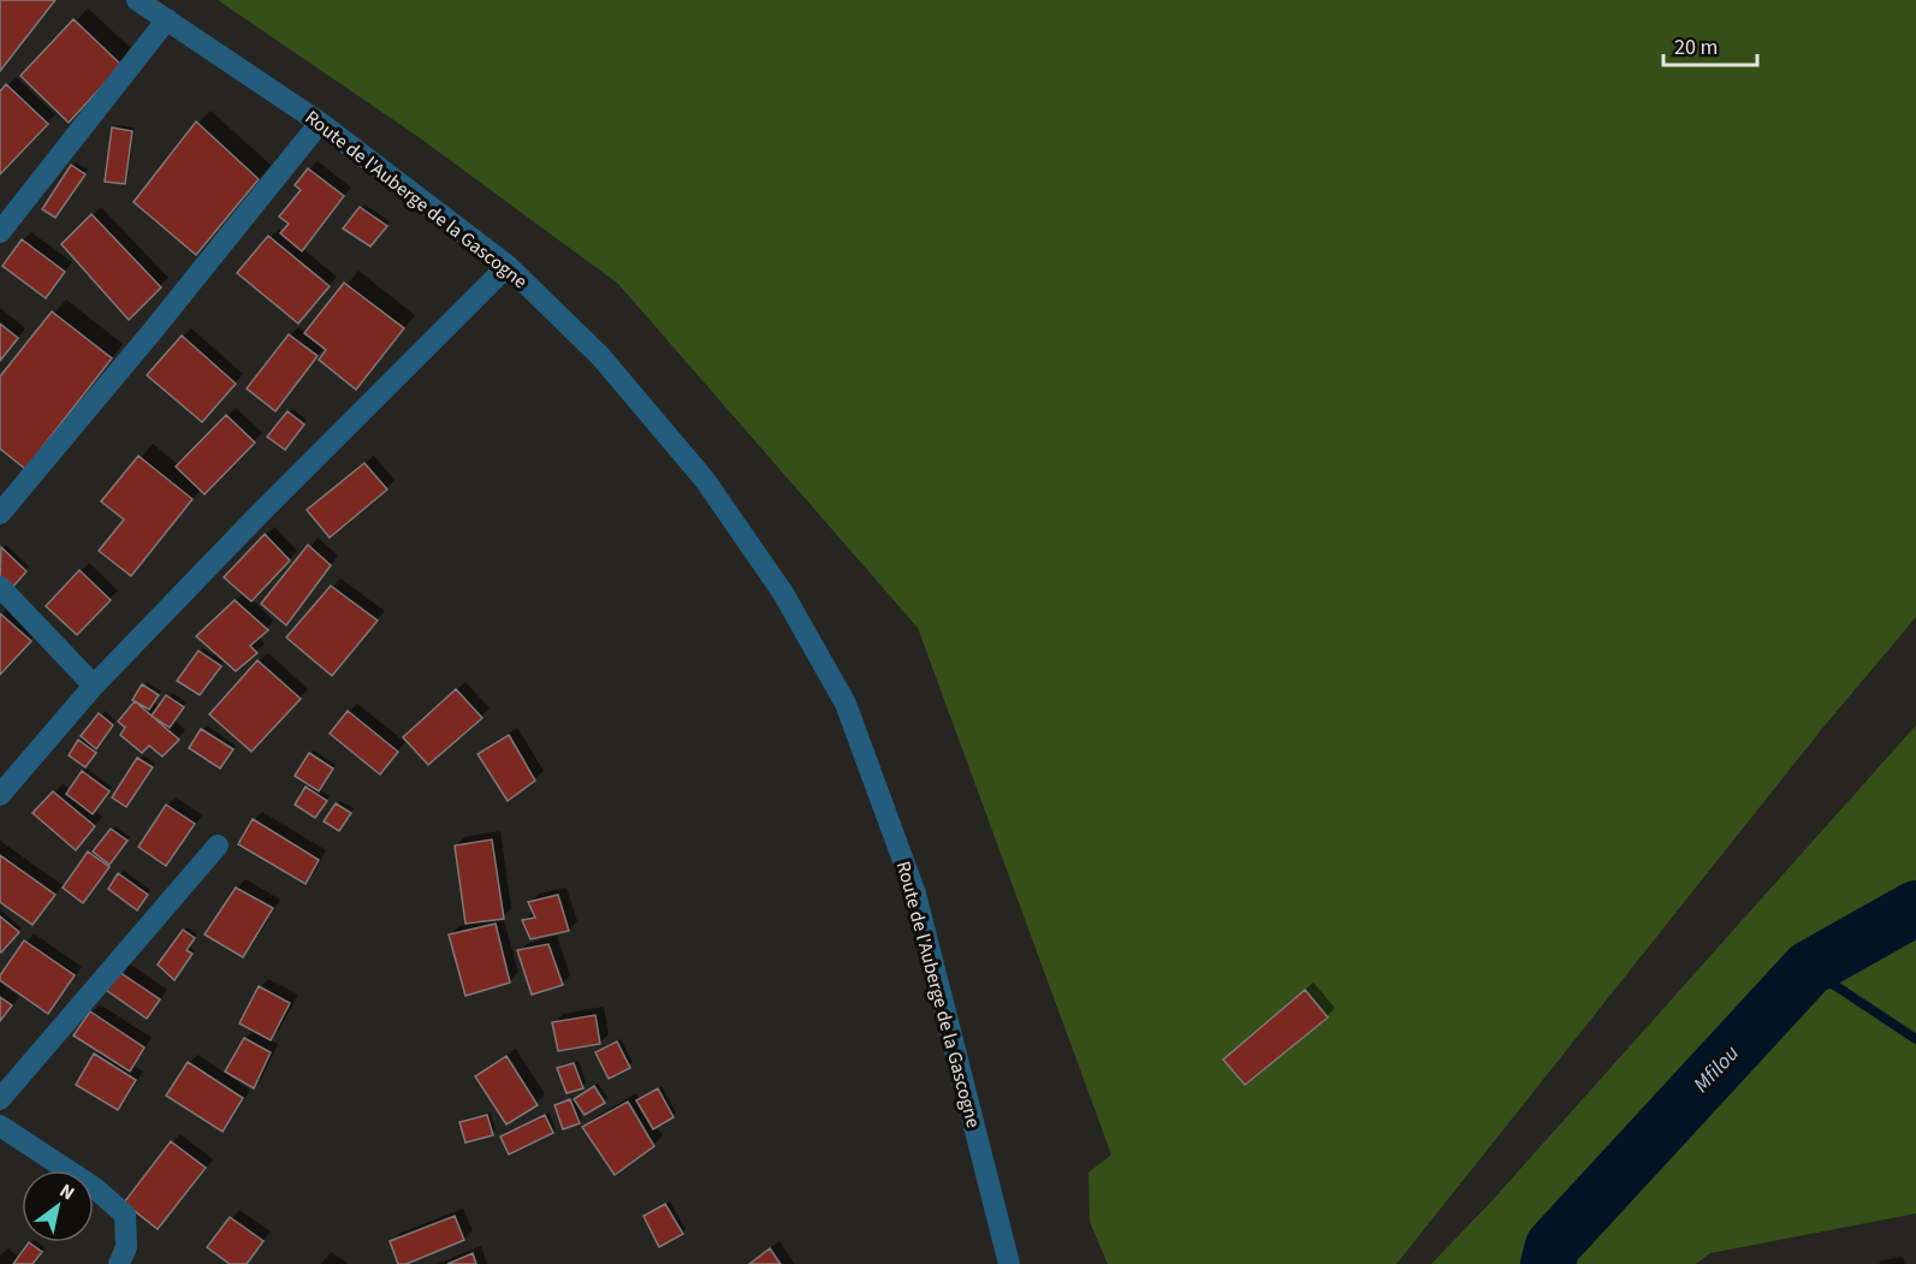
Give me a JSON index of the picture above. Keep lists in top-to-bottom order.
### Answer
{
  "streets": {
    "street": ["Route de l'Auberge de la Gascogne"]
  },
  "water": ["Mfilou"],
  "scale_bar": "20 m",
  "north": "top right"
}
